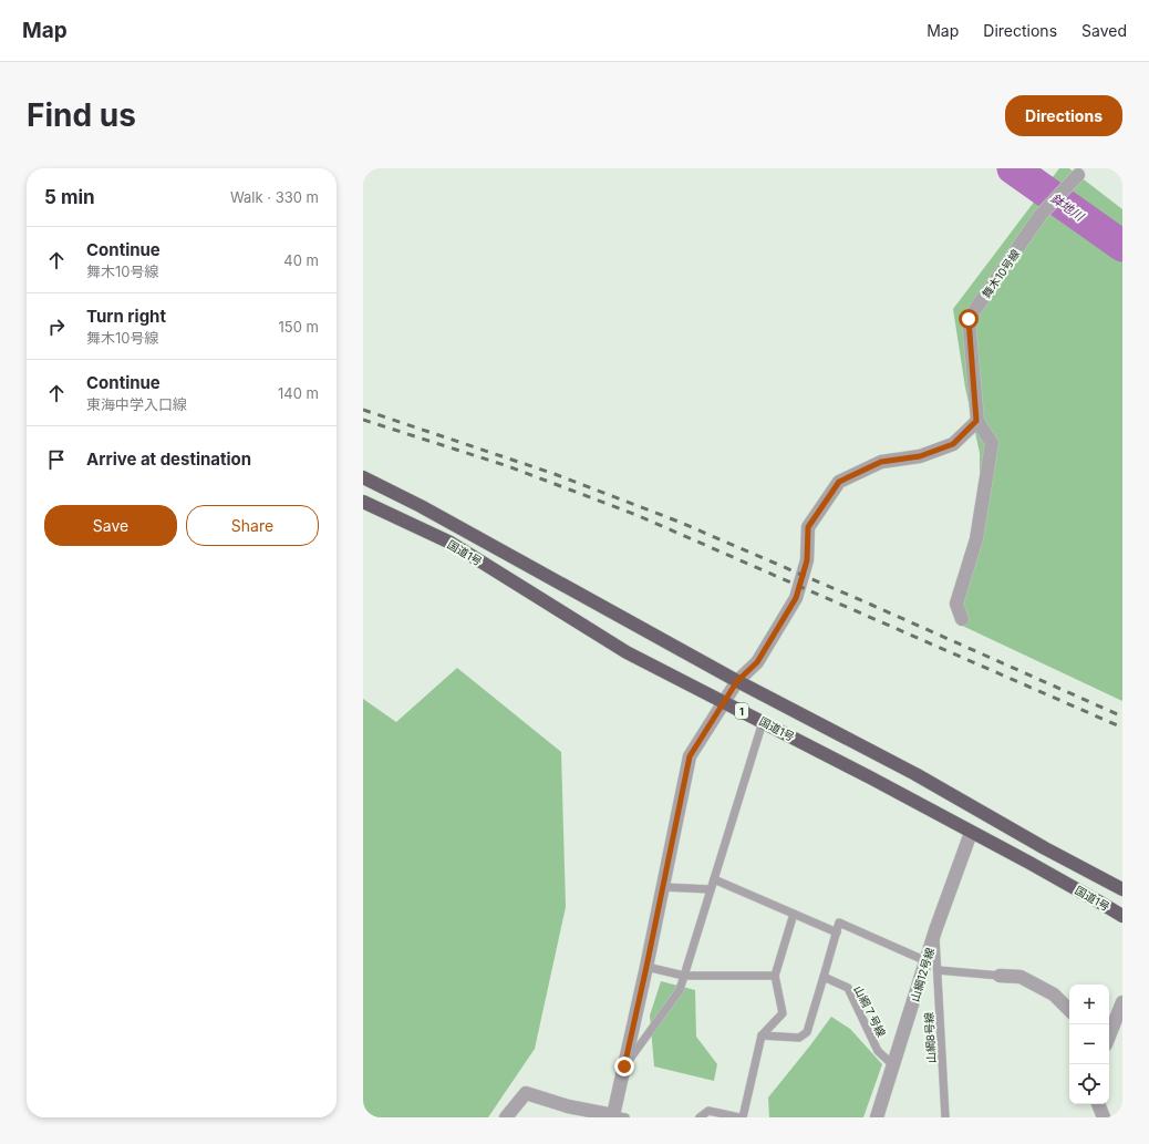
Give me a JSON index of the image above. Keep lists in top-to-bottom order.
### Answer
{
  "streets": {
    "highway": ["国道1号", "1"],
    "street": ["舞木10号線", "山綱12号線"],
    "lane": ["山綱７号線", "山綱8号線"]
  },
  "crossings": [
    ["国道1号", "山綱12号線"],
    ["山綱12号線", "山綱７号線"],
    ["山綱12号線", "山綱8号線"]
  ],
  "water": ["鉢地川"],
  "page": {
    "header": "Map",
    "nav": ["Map", "Directions", "Saved"],
    "buttons": [
      "Directions",
      ["Save", "Share"]
    ],
    "title": "Find us",
    "heading": ["5 min", "Walk · 330 m"],
    "list": [
      ["Continue", "舞木10号線", "40 m"],
      ["Turn right", "舞木10号線", "150 m"],
      ["Continue", "東海中学入口線", "140 m"],
      "Arrive at destination"
    ],
    "map_buttons": ["+", "−"]
  }
}
